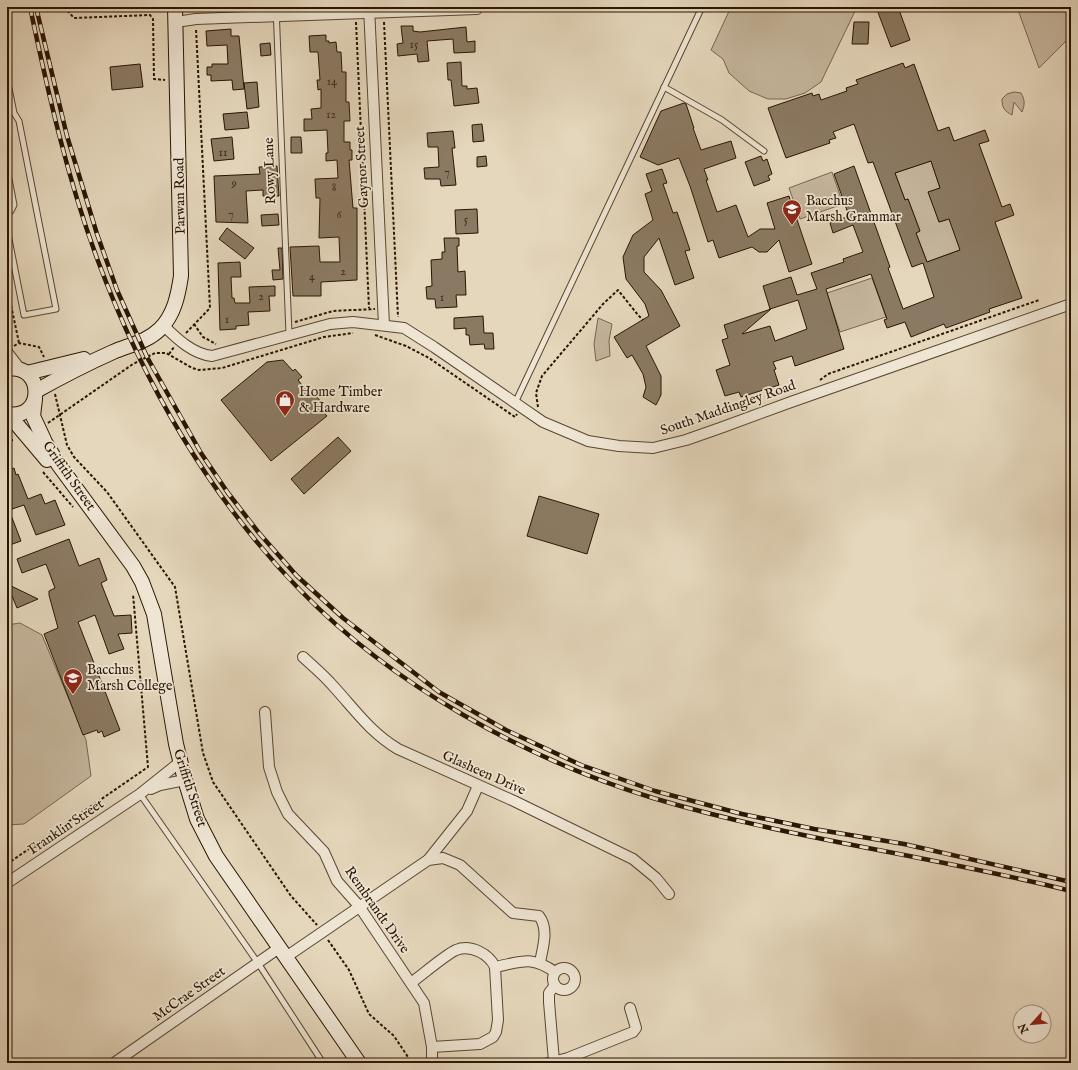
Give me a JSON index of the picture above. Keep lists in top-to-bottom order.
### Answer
{
  "streets": {
    "street": [
      "Gaynor Street",
      "Parwan Road",
      "South Maddingley Road",
      "Griffith Street",
      "Glasheen Drive",
      "Franklin Street",
      "Rembrandt Drive",
      "McCrae Street"
    ],
    "lane": ["Rowy Lane"]
  },
  "crossings": [
    ["Gaynor Street", "South Maddingley Road"],
    ["Rowy Lane", "South Maddingley Road"],
    ["Parwan Road", "South Maddingley Road"],
    ["Griffith Street", "Franklin Street"],
    ["Griffith Street", "McCrae Street"],
    ["Rembrandt Drive", "McCrae Street"]
  ],
  "places": {
    "school or university": ["Bacchus Marsh Grammar", "Bacchus Marsh College"],
    "shop": ["Home Timber & Hardware"]
  },
  "house_numbers": [
    "15",
    "14",
    "12",
    "11",
    "7",
    "9",
    "8",
    "7",
    "6",
    "5",
    "2",
    "4",
    "2",
    "1",
    "1"
  ],
  "north": "bottom left"
}
